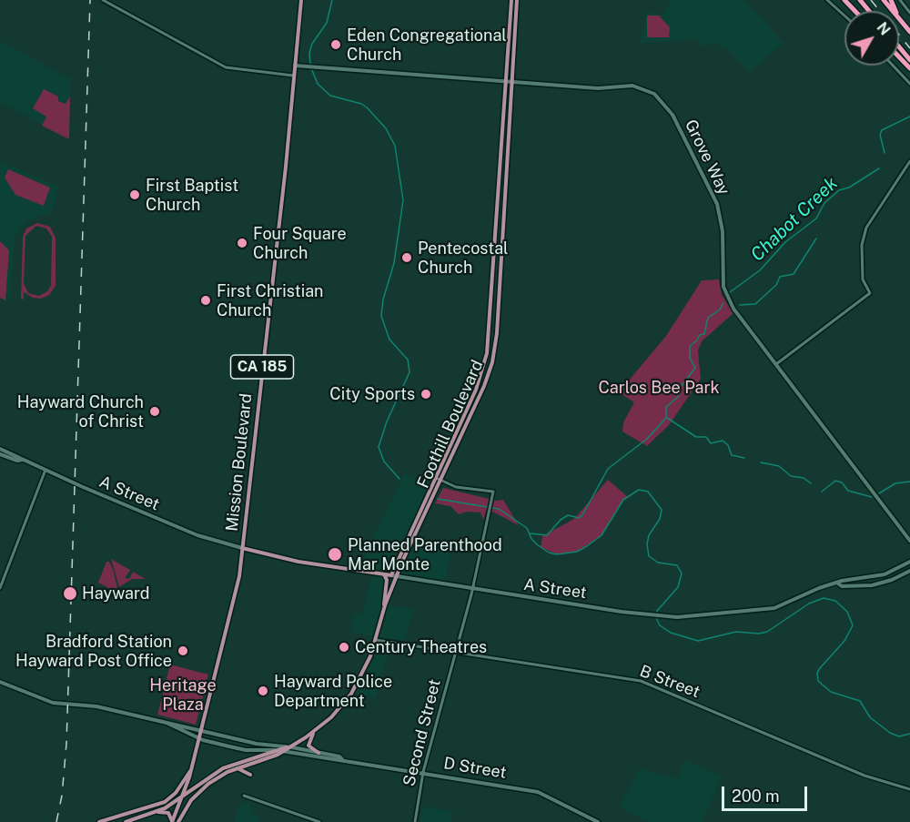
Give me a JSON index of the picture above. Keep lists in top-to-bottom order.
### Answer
{
  "streets": {
    "main road": [
      "Grove Way",
      "CA 185",
      "Foothill Boulevard",
      "Mission Boulevard",
      "A Street",
      "D Street"
    ],
    "street": ["B Street", "Second Street"]
  },
  "crossings": [
    ["Grove Way", "Foothill Boulevard"],
    ["Grove Way", "Mission Boulevard"],
    ["Foothill Boulevard", "Mission Boulevard"],
    ["Foothill Boulevard", "A Street"],
    ["Foothill Boulevard", "B Street"],
    ["Foothill Boulevard", "Second Street"],
    ["Foothill Boulevard", "D Street"],
    ["Mission Boulevard", "A Street"],
    ["Mission Boulevard", "D Street"],
    ["A Street", "Second Street"],
    ["B Street", "Second Street"],
    ["Second Street", "D Street"]
  ],
  "water": ["Chabot Creek"],
  "parks": ["Carlos Bee Park", "Heritage Plaza"],
  "places": [
    "Eden Congregational Church",
    "First Baptist Church",
    "Four Square Church",
    "Pentecostal Church",
    "First Christian Church",
    "City Sports",
    "Hayward Church of Christ",
    "Planned Parenthood Mar Monte",
    "Hayward",
    "Century Theatres",
    "Bradford Station Hayward Post Office",
    "Hayward Police Department"
  ],
  "scale_bar": "200 m",
  "north": "top right"
}
